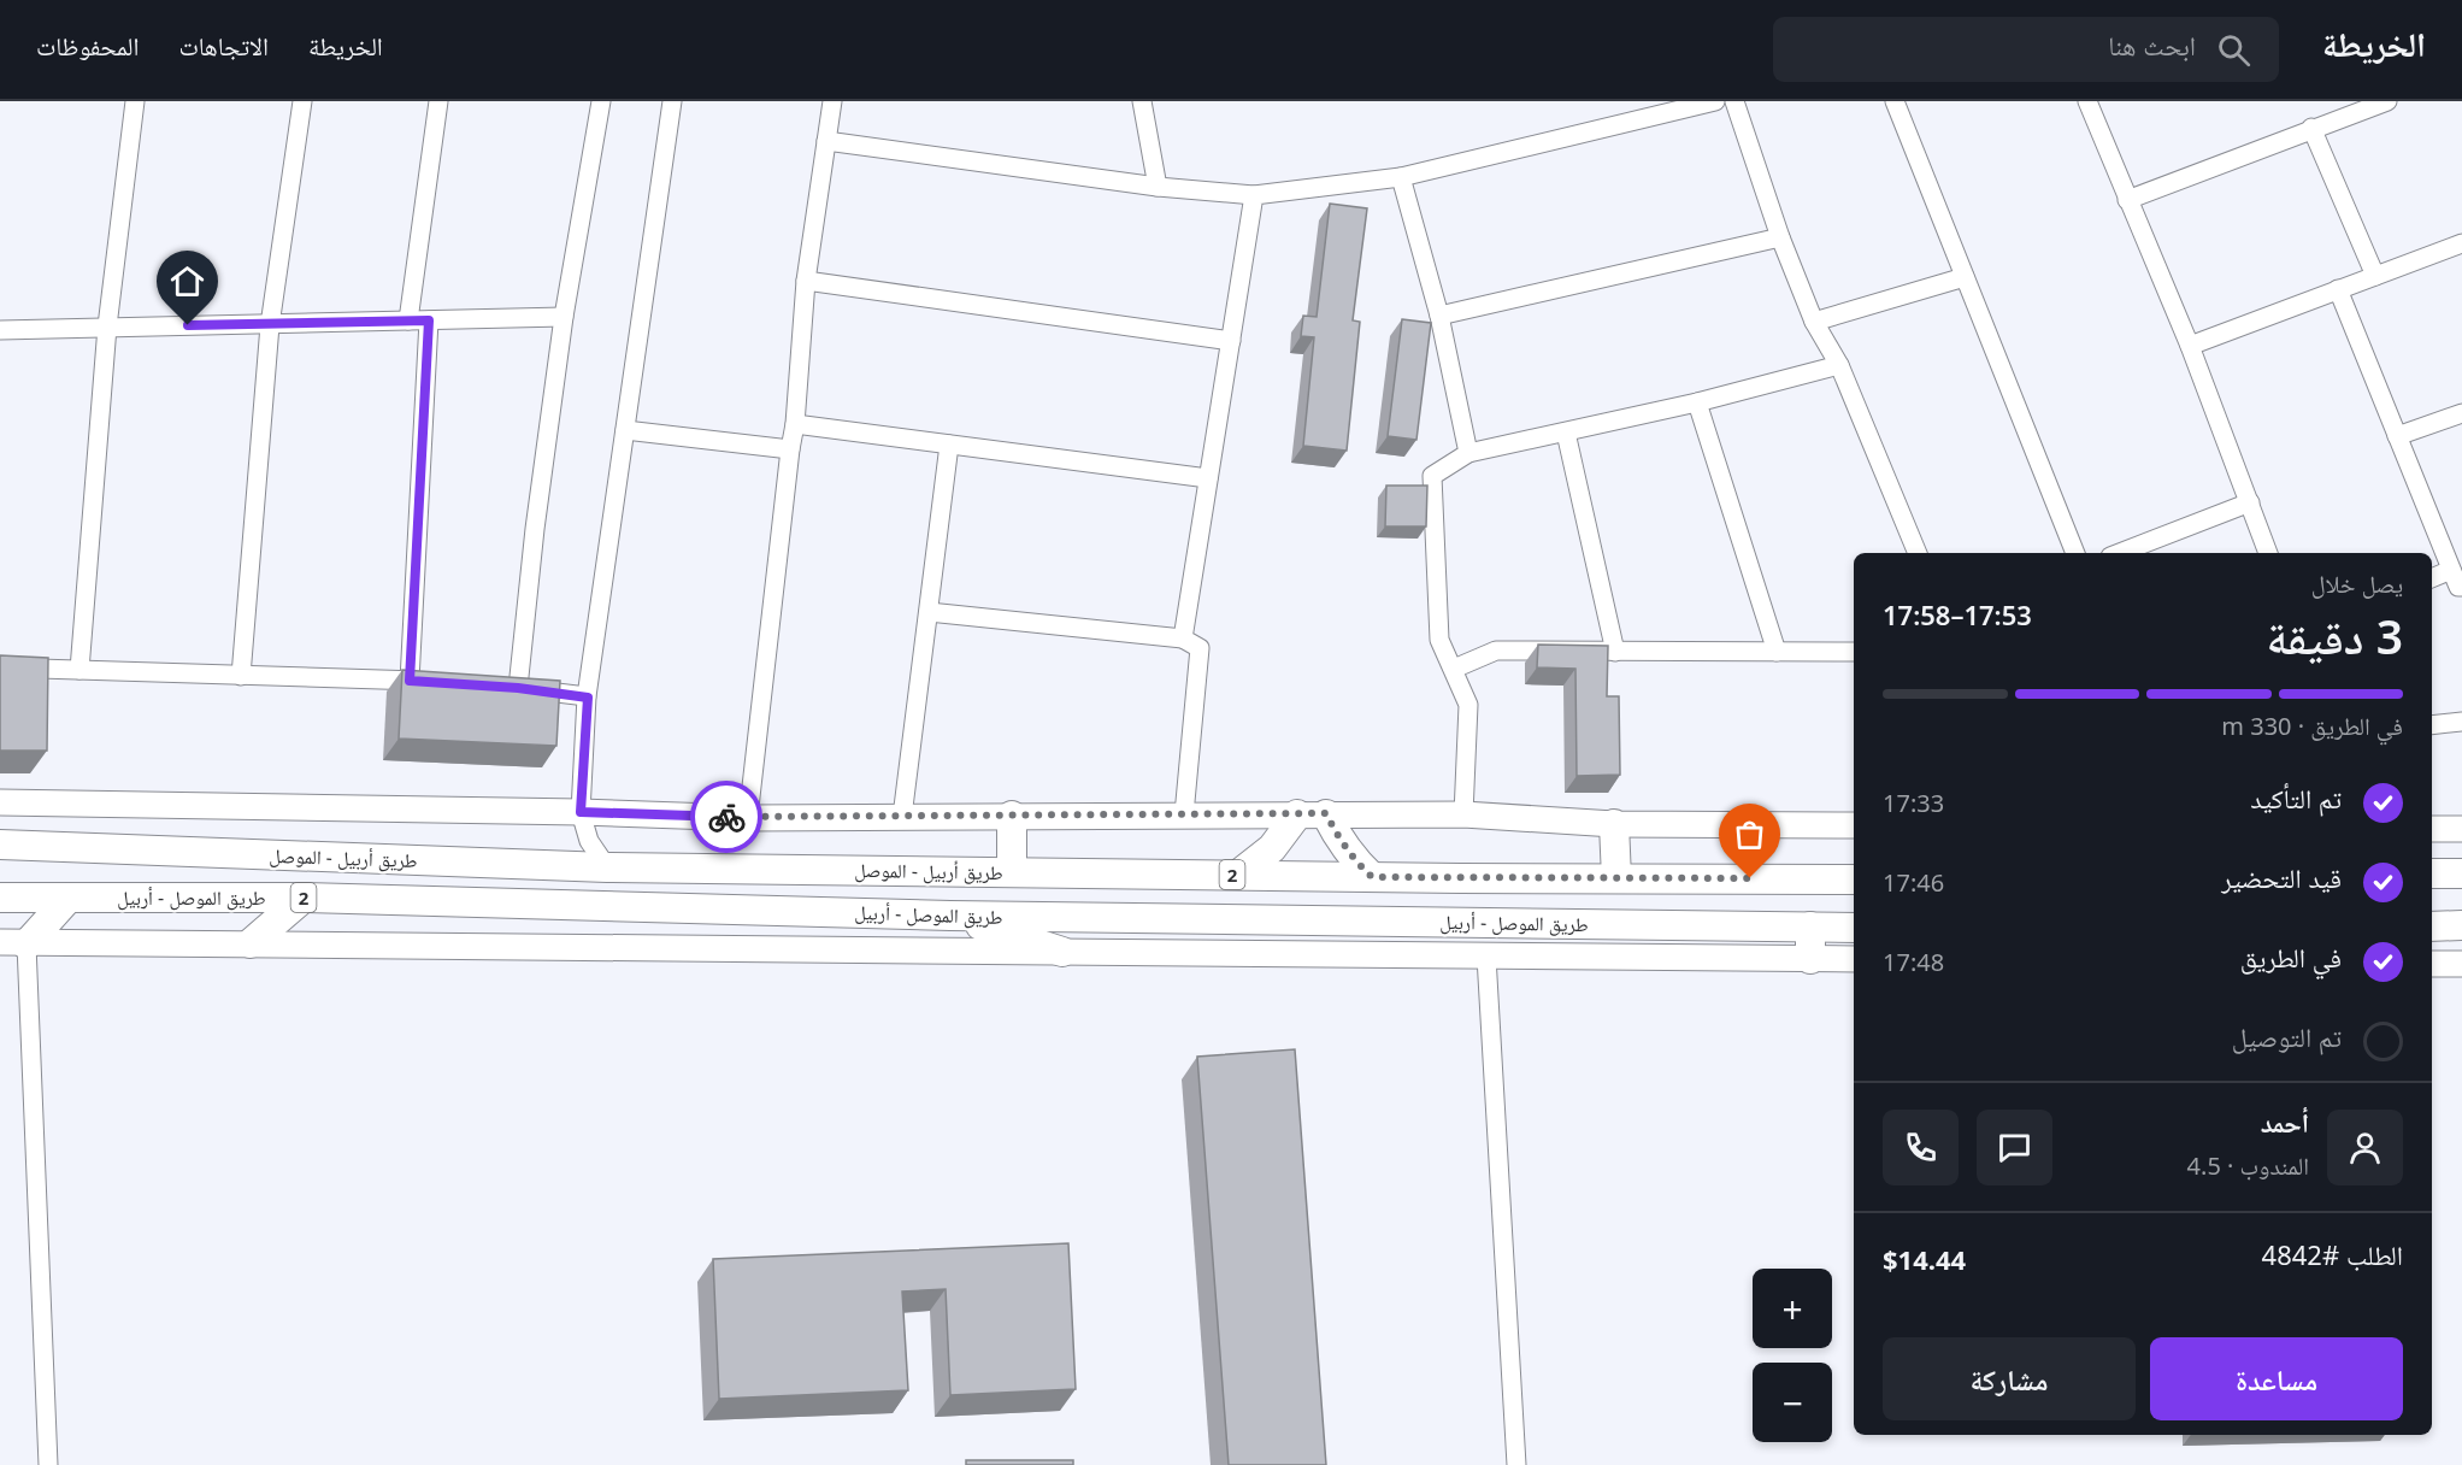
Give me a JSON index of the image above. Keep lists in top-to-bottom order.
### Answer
{
  "streets": {
    "highway": ["طريق أربيل - الموصل", "2", "طريق الموصل - أربيل"]
  },
  "page": {
    "header": "الخريطة",
    "search": "ابحث هنا",
    "nav": ["الخريطة", "الاتجاهات", "المحفوظات"],
    "heading": ["3 دقيقة", "يصل خلال", "17:53–17:58"],
    "panel": [
      "أحمد",
      "المندوب · 4.5",
      "الطلب #4842",
      "$14.44"
    ],
    "bar": "في الطريق · 330 m",
    "list": [
      ["تم التأكيد", "17:33"],
      ["قيد التحضير", "17:46"],
      ["في الطريق", "17:48"],
      "تم التوصيل"
    ],
    "map_buttons": ["+", "−"],
    "buttons": ["مساعدة", "مشاركة"]
  }
}
